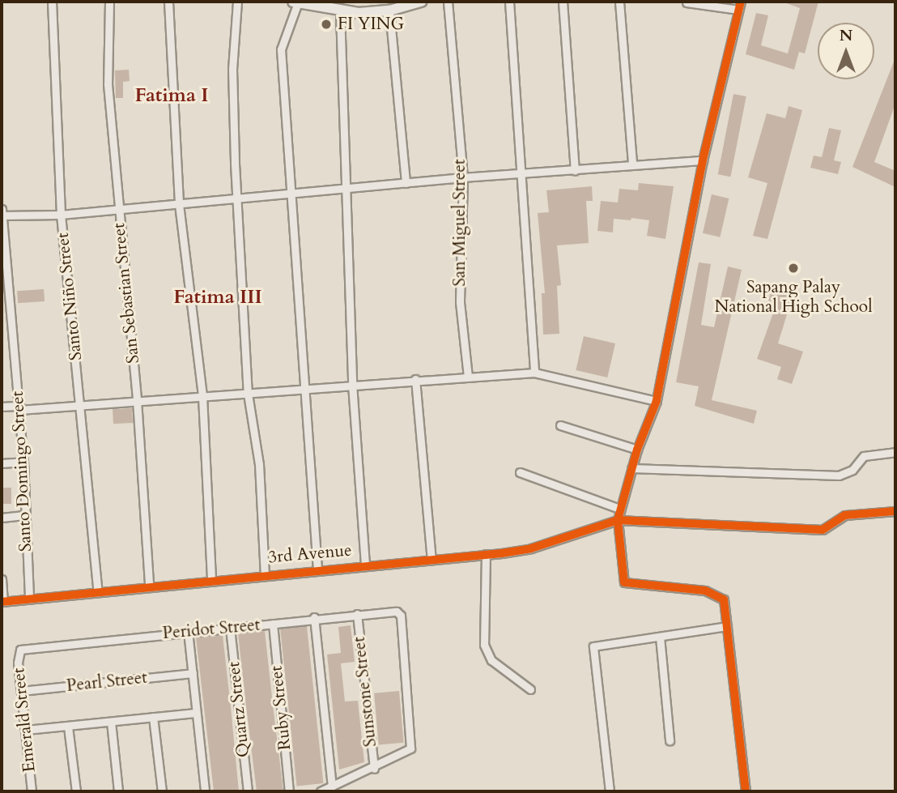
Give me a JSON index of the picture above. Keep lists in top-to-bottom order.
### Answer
{
  "streets": {
    "street": [
      "San Miguel Street",
      "San Sebastian Street",
      "Santo Niño Street",
      "Santo Domingo Street",
      "3rd Avenue",
      "Peridot Street",
      "Pearl Street",
      "Sunstone Street",
      "Ruby Street",
      "Quartz Street",
      "Emerald Street"
    ]
  },
  "crossings": [
    ["San Sebastian Street", "3rd Avenue"],
    ["Santo Niño Street", "3rd Avenue"],
    ["Santo Domingo Street", "3rd Avenue"],
    ["Peridot Street", "Sunstone Street"],
    ["Peridot Street", "Ruby Street"],
    ["Peridot Street", "Quartz Street"],
    ["Peridot Street", "Emerald Street"],
    ["Pearl Street", "Emerald Street"]
  ],
  "districts": ["Fatima I", "Fatima III"],
  "places": ["FI YING", "Sapang Palay National High School"],
  "north": "top"
}
